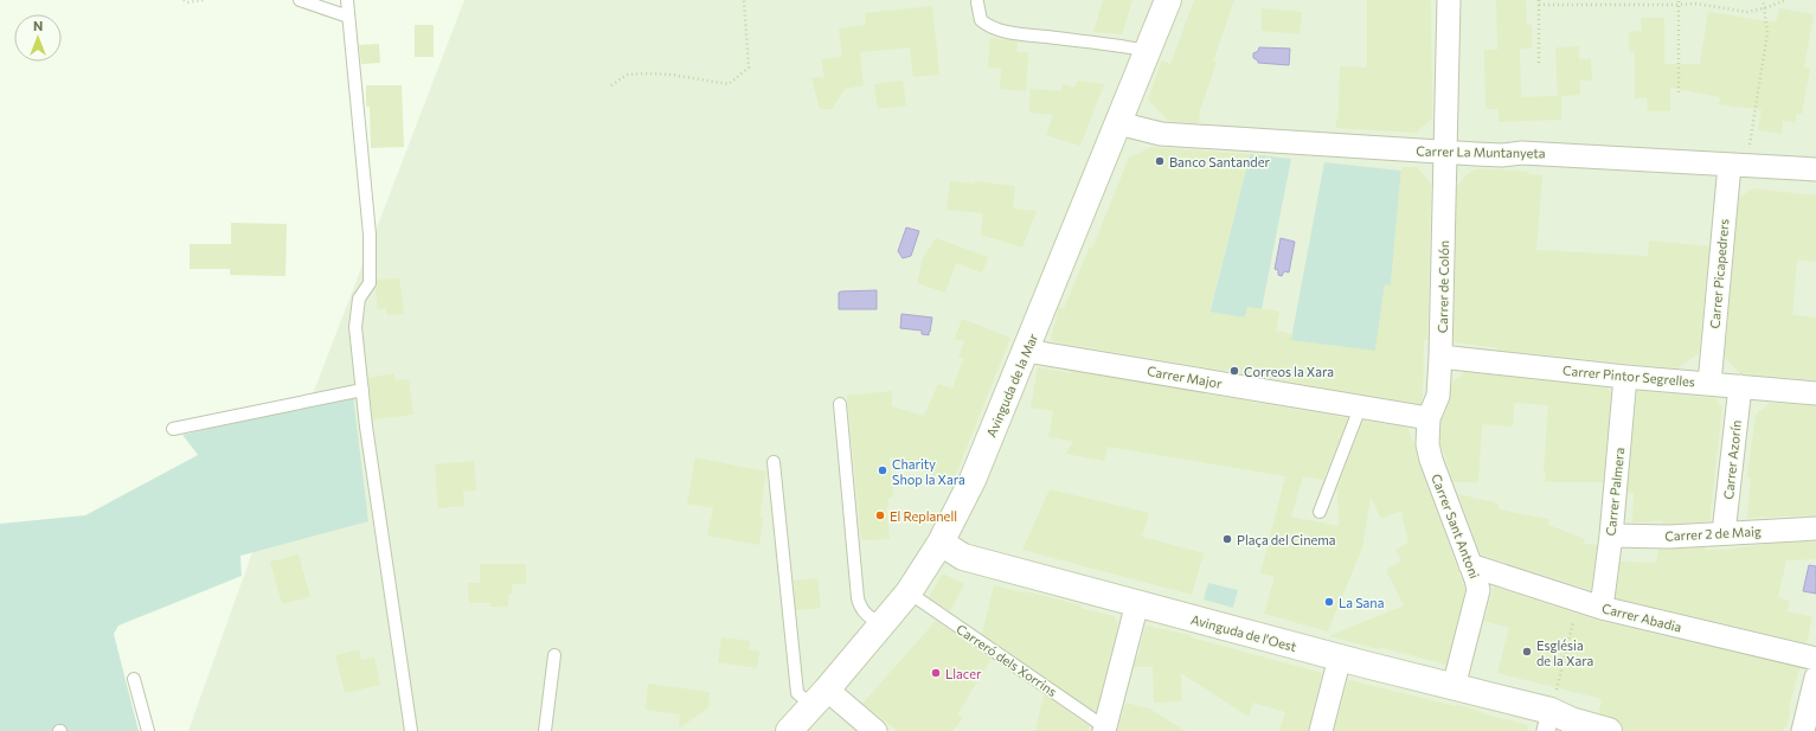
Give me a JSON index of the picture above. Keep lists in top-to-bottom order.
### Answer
{
  "streets": {
    "main road": ["Avinguda de la Mar", "Avinguda de l'Oest"],
    "street": [
      "Carrer La Muntanyeta",
      "Carrer Picapedrers",
      "Carrer de Colón",
      "Carrer Pintor Segrelles",
      "Carrer Major",
      "Carrer Azorín",
      "Carrer Palmera",
      "Carrer Sant Antoni",
      "Carrer 2 de Maig",
      "Carrer Abadia"
    ],
    "lane": ["Carreró dels Xorrins"]
  },
  "crossings": [
    ["Carrer La Muntanyeta", "Carrer Picapedrers"],
    ["Carrer La Muntanyeta", "Carrer de Colón"],
    ["Carrer La Muntanyeta", "Avinguda de la Mar"],
    ["Carrer Picapedrers", "Carrer Pintor Segrelles"],
    ["Carrer de Colón", "Carrer Pintor Segrelles"],
    ["Carrer de Colón", "Carrer Major"],
    ["Carrer de Colón", "Carrer Sant Antoni"],
    ["Carrer Pintor Segrelles", "Carrer Azorín"],
    ["Carrer Pintor Segrelles", "Carrer Palmera"],
    ["Carrer Major", "Avinguda de la Mar"],
    ["Carrer Major", "Carrer Sant Antoni"],
    ["Avinguda de la Mar", "Avinguda de l'Oest"],
    ["Avinguda de la Mar", "Carreró dels Xorrins"],
    ["Carrer Azorín", "Carrer 2 de Maig"],
    ["Carrer Palmera", "Carrer 2 de Maig"],
    ["Carrer Palmera", "Carrer Abadia"],
    ["Carrer Sant Antoni", "Carrer Abadia"],
    ["Carrer Sant Antoni", "Avinguda de l'Oest"]
  ],
  "places": [
    "Banco Santander",
    "Correos la Xara",
    "Charity Shop la Xara",
    "El Replanell",
    "Plaça del Cinema",
    "La Sana",
    "Església de la Xara",
    "Llacer"
  ],
  "north": "top"
}
